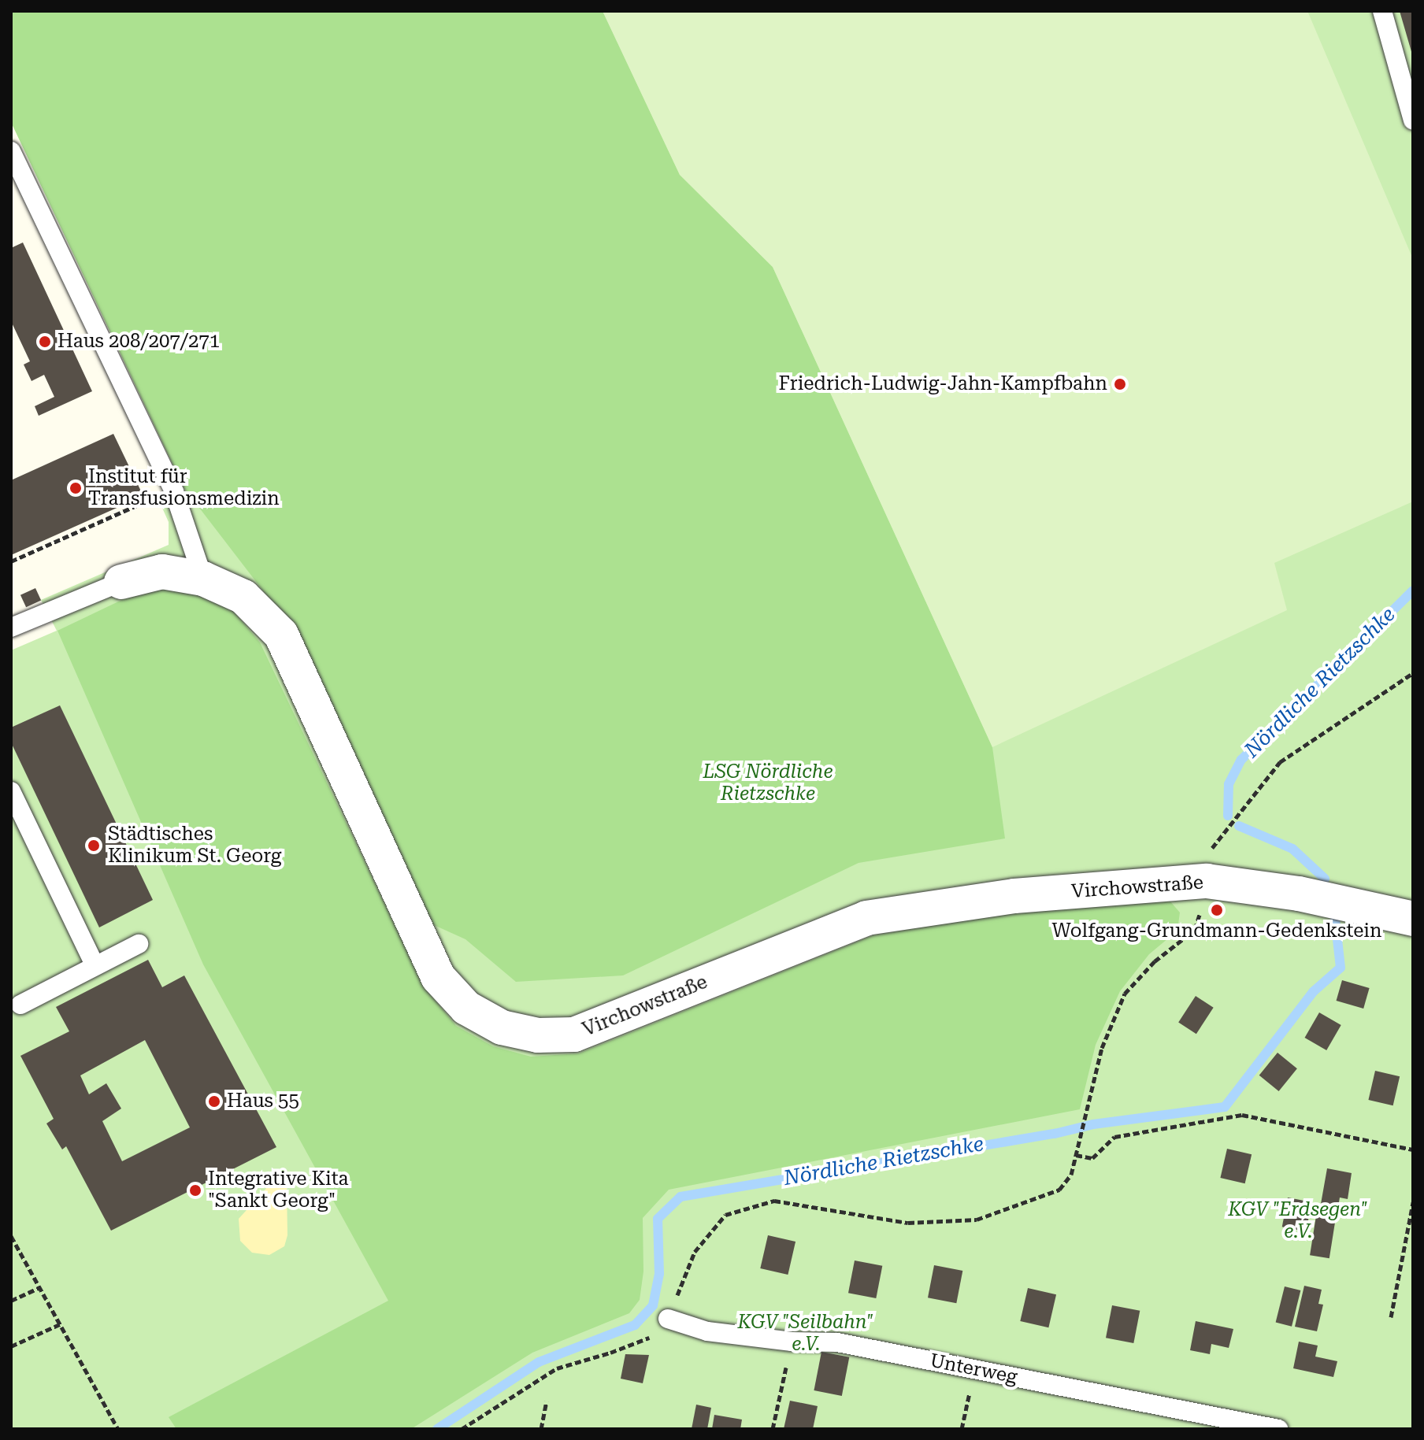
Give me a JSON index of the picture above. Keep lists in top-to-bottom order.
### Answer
{
  "streets": {
    "street": ["Virchowstraße"],
    "lane": ["Unterweg"]
  },
  "water": ["Nördliche Rietzschke"],
  "parks": ["LSG Nördliche Rietzschke", "KGV \"Erdsegen\" e.V.", "KGV \"Seilbahn\" e.V."],
  "places": [
    "Haus 208/207/271",
    "Friedrich-Ludwig-Jahn-Kampfbahn",
    "Institut für Transfusionsmedizin",
    "Städtisches Klinikum St. Georg",
    "Wolfgang-Grundmann-Gedenkstein",
    "Haus 55",
    "Integrative Kita \"Sankt Georg\""
  ]
}
